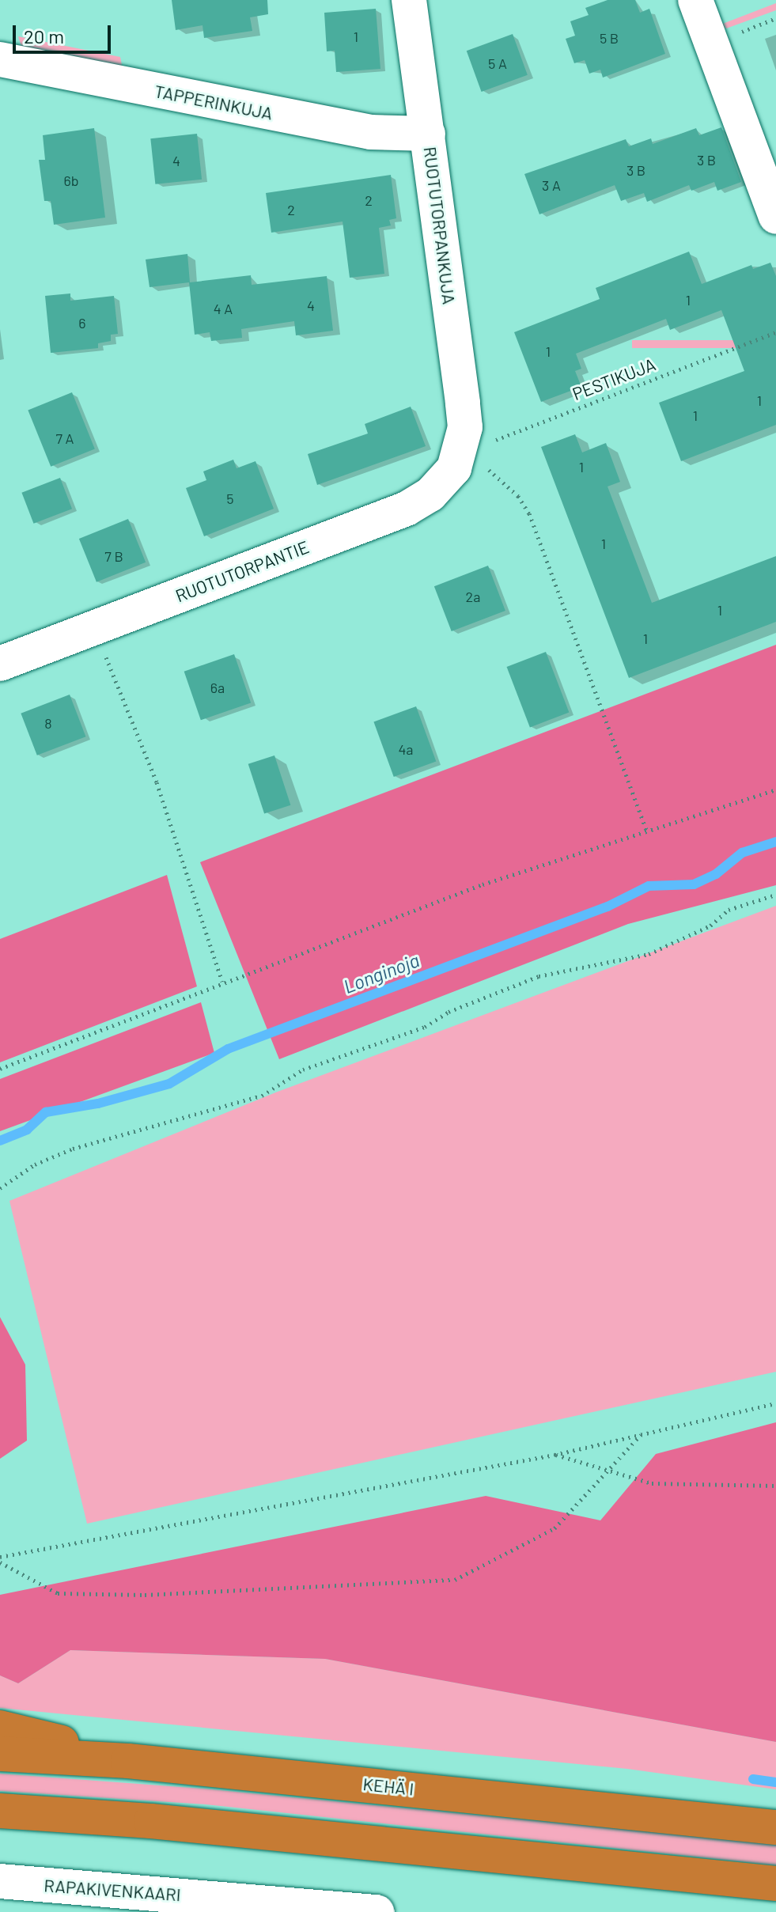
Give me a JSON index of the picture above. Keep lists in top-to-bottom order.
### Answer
{
  "streets": {
    "highway": ["KEHÄ I"],
    "street": [
      "TAPPERINKUJA",
      "RUOTUTORPANKUJA",
      "RUOTUTORPANTIE",
      "RAPAKIVENKAARI"
    ],
    "path": ["PESTIKUJA"]
  },
  "crossings": [
    ["TAPPERINKUJA", "RUOTUTORPANKUJA"],
    ["RUOTUTORPANKUJA", "PESTIKUJA"],
    ["RUOTUTORPANKUJA", "RUOTUTORPANTIE"],
    ["PESTIKUJA", "RUOTUTORPANTIE"]
  ],
  "water": ["Longinoja"],
  "house_numbers": [
    "1",
    "5 B",
    "5 A",
    "3 B",
    "4",
    "3 B",
    "6b",
    "3 A",
    "2",
    "2",
    "1",
    "4",
    "4 A",
    "6",
    "1",
    "1",
    "1",
    "7 A",
    "1",
    "5",
    "1",
    "7 B",
    "2a",
    "1",
    "1",
    "6a",
    "8",
    "4a"
  ],
  "scale_bar": "20 m"
}
